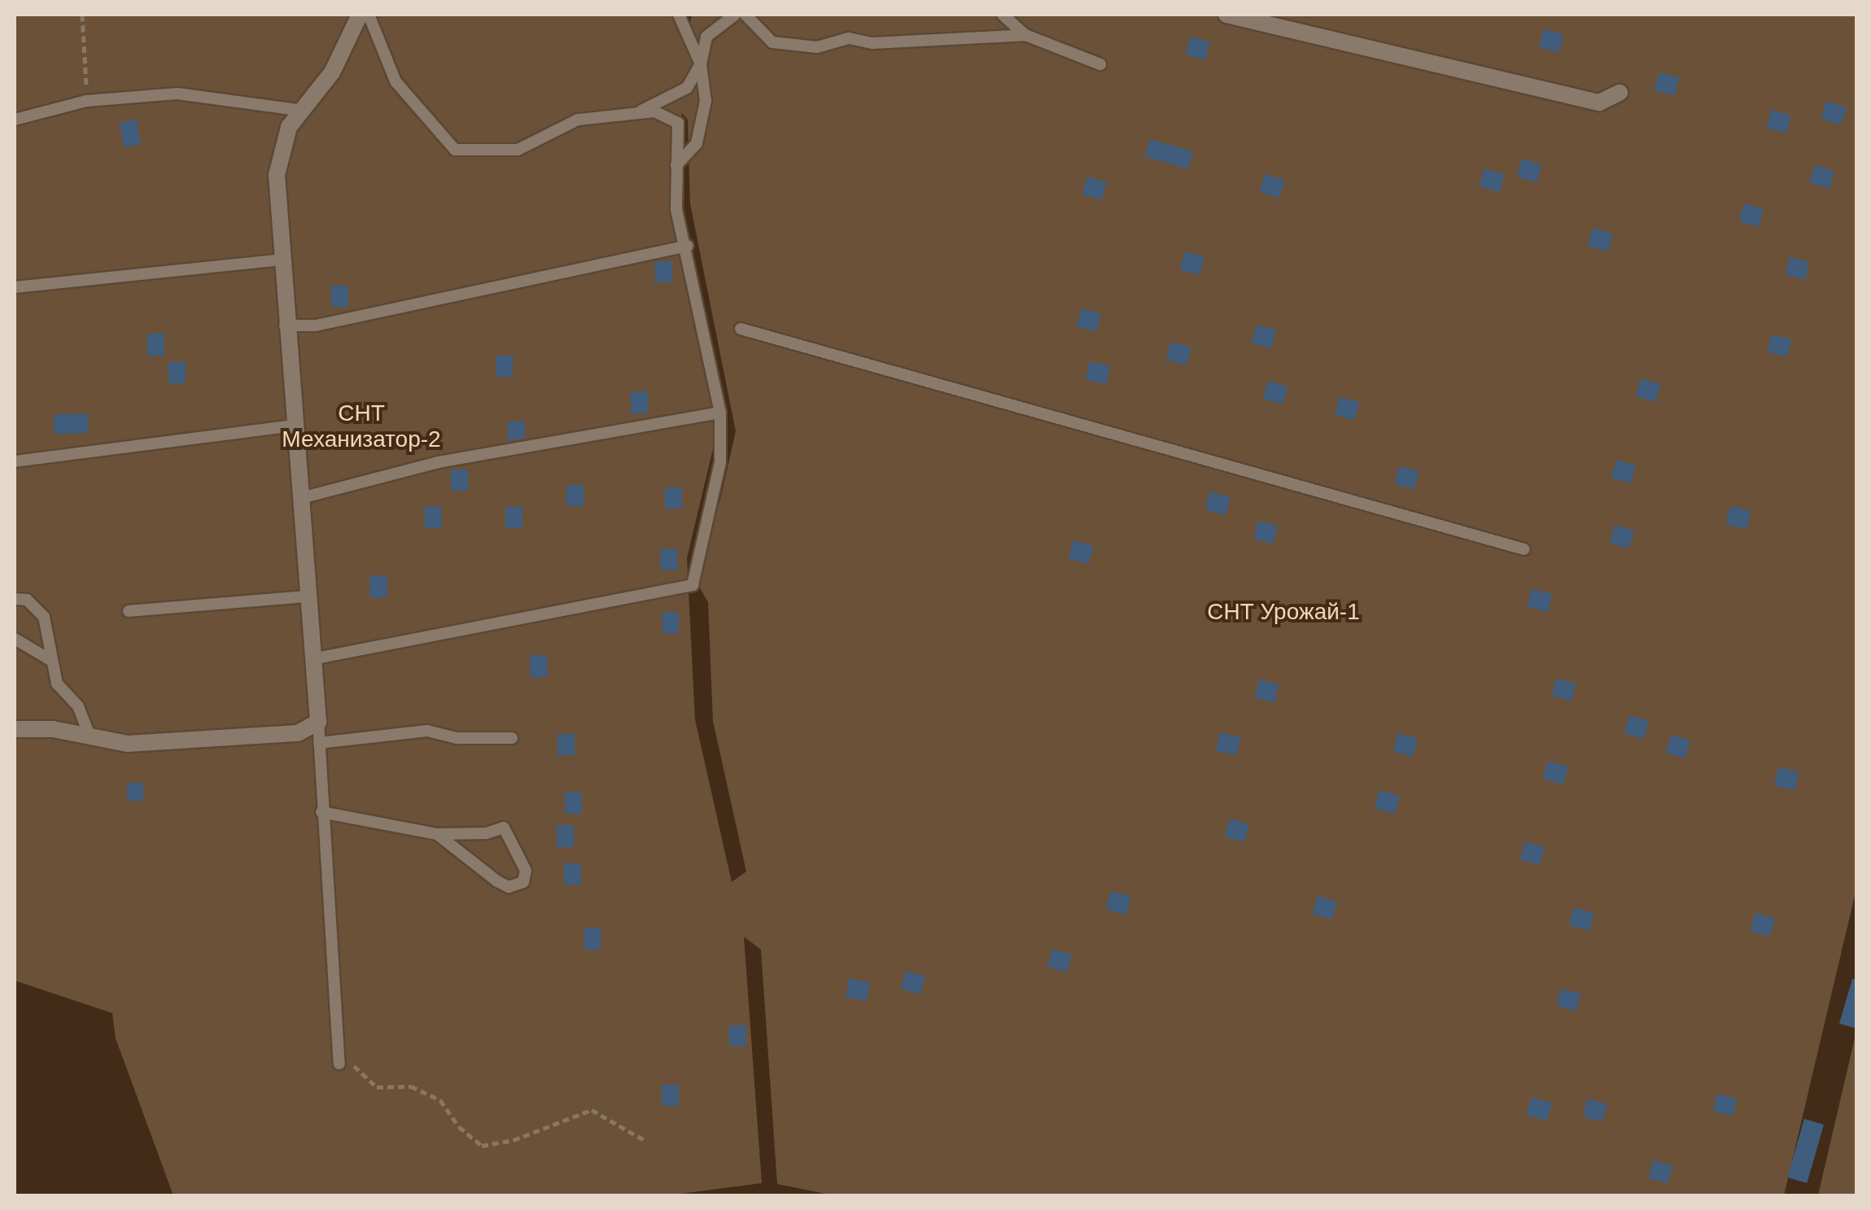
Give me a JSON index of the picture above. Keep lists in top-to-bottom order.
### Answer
{
  "parks": ["СНТ Механизатор-2", "СНТ Урожай-1"]
}
